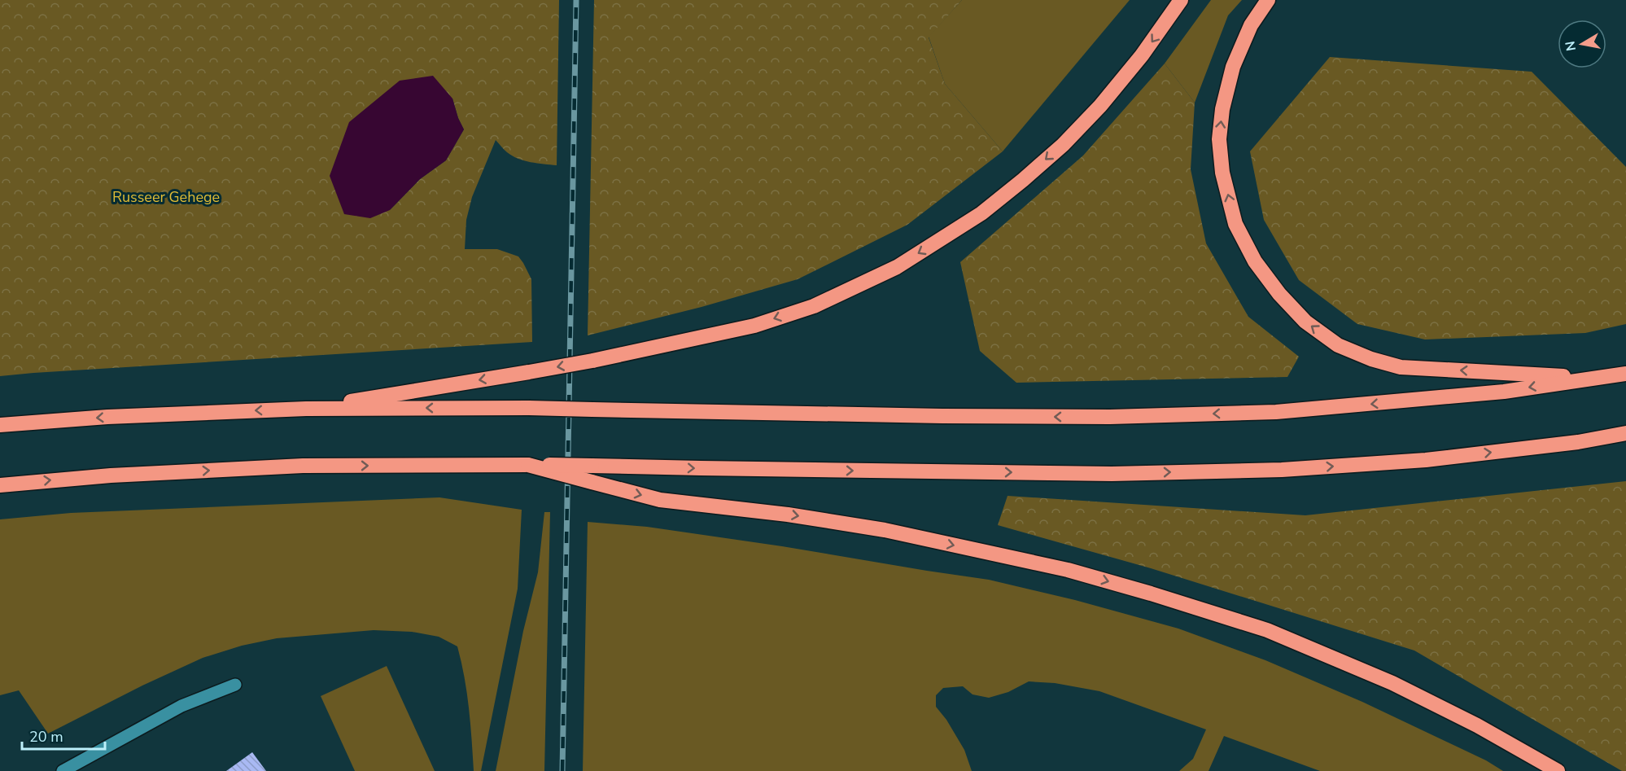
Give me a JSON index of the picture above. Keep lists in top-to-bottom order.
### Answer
{
  "parks": ["Russeer Gehege"],
  "scale_bar": "20 m",
  "north": "left"
}
